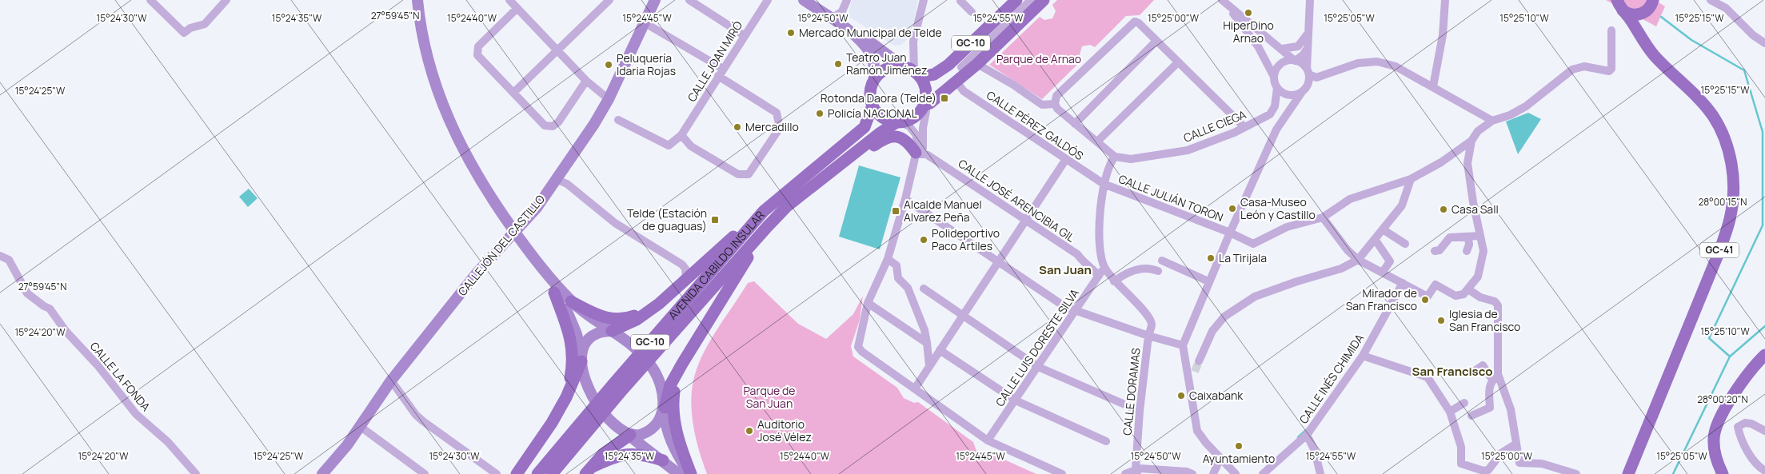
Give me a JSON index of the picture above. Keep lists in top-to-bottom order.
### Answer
{
  "streets": {
    "main road": [
      "GC-10",
      "CALLEJÓN DEL CASTILLO",
      "GC-41",
      "AVENIDA CABILDO INSULAR"
    ],
    "street": [
      "CALLE JOAN MIRÓ",
      "CALLE PÉREZ GALDÓS",
      "CALLE CIEGA",
      "CALLE JULIÁN TORON",
      "CALLE JOSÉ ARENCIBIA GIL",
      "CALLE LUIS DORESTE SILVA",
      "CALLE LA FONDA",
      "CALLE INÉS CHIMIDA",
      "CALLE DORAMAS"
    ]
  },
  "crossings": [
    ["GC-10", "CALLE PÉREZ GALDÓS"],
    ["GC-10", "AVENIDA CABILDO INSULAR"],
    ["CALLE PÉREZ GALDÓS", "CALLE JULIÁN TORON"],
    ["CALLE JOSÉ ARENCIBIA GIL", "CALLE LUIS DORESTE SILVA"],
    ["CALLE LUIS DORESTE SILVA", "CALLE DORAMAS"]
  ],
  "districts": ["San Juan", "San Francisco"],
  "parks": ["Parque de Arnao", "Parque de San Juan"],
  "places": {
    "other": [
      "HiperDino Arnao",
      "Mercado Municipal de Telde",
      "Teatro Juan Ramón Jiménez",
      "Peluquería Idaria Rojas",
      "Policía NACIONAL",
      "Mercadillo",
      "Casa-Museo León y Castillo",
      "Casa Sall",
      "Polideportivo Paco Artiles",
      "La Tirijala",
      "Mirador de San Francisco",
      "Iglesia de San Francisco",
      "Caixabank",
      "Auditorio José Vélez",
      "Ayuntamiento"
    ],
    "transit": ["Rotonda Daora (Telde)", "Alcalde Manuel Alvarez Peña", "Telde (Estación de guaguas)"]
  },
  "coordinates": [
    "27°59'45\"N",
    "15°24'30\"W",
    "15°24'35\"W",
    "15°24'40\"W",
    "15°24'45\"W",
    "15°24'50\"W",
    "15°24'55\"W",
    "15°25'00\"W",
    "15°25'05\"W",
    "15°25'10\"W",
    "15°25'15\"W",
    "15°24'25\"W",
    "28°00'15\"N",
    "15°24'20\"W",
    "28°00'20\"N"
  ]
}
